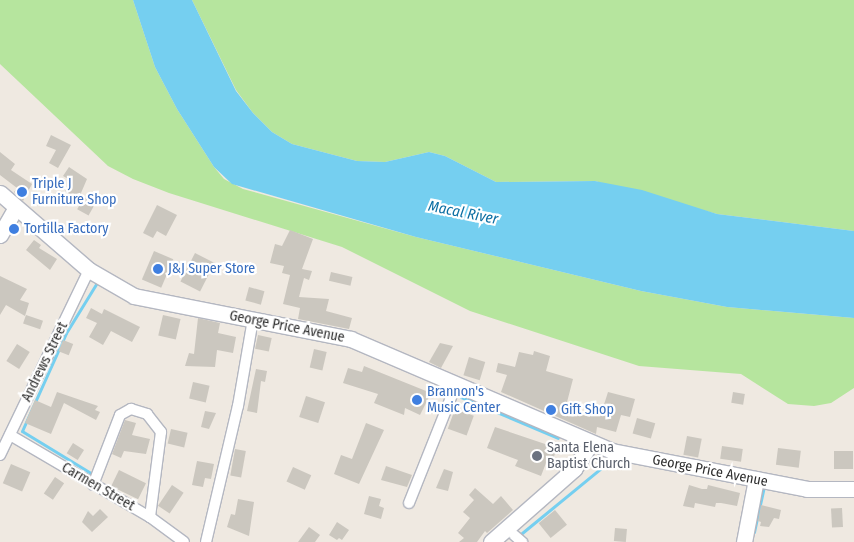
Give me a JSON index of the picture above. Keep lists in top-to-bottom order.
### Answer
{
  "streets": {
    "main road": ["George Price Avenue"],
    "street": ["Andrews Street", "Carmen Street"]
  },
  "crossings": [
    ["George Price Avenue", "Andrews Street"],
    ["Andrews Street", "Carmen Street"]
  ],
  "water": ["Macal River"],
  "places": [
    "Triple J Furniture Shop",
    "Tortilla Factory",
    "J&J Super Store",
    "Brannon's Music Center",
    "Gift Shop",
    "Santa Elena Baptist Church"
  ]
}
